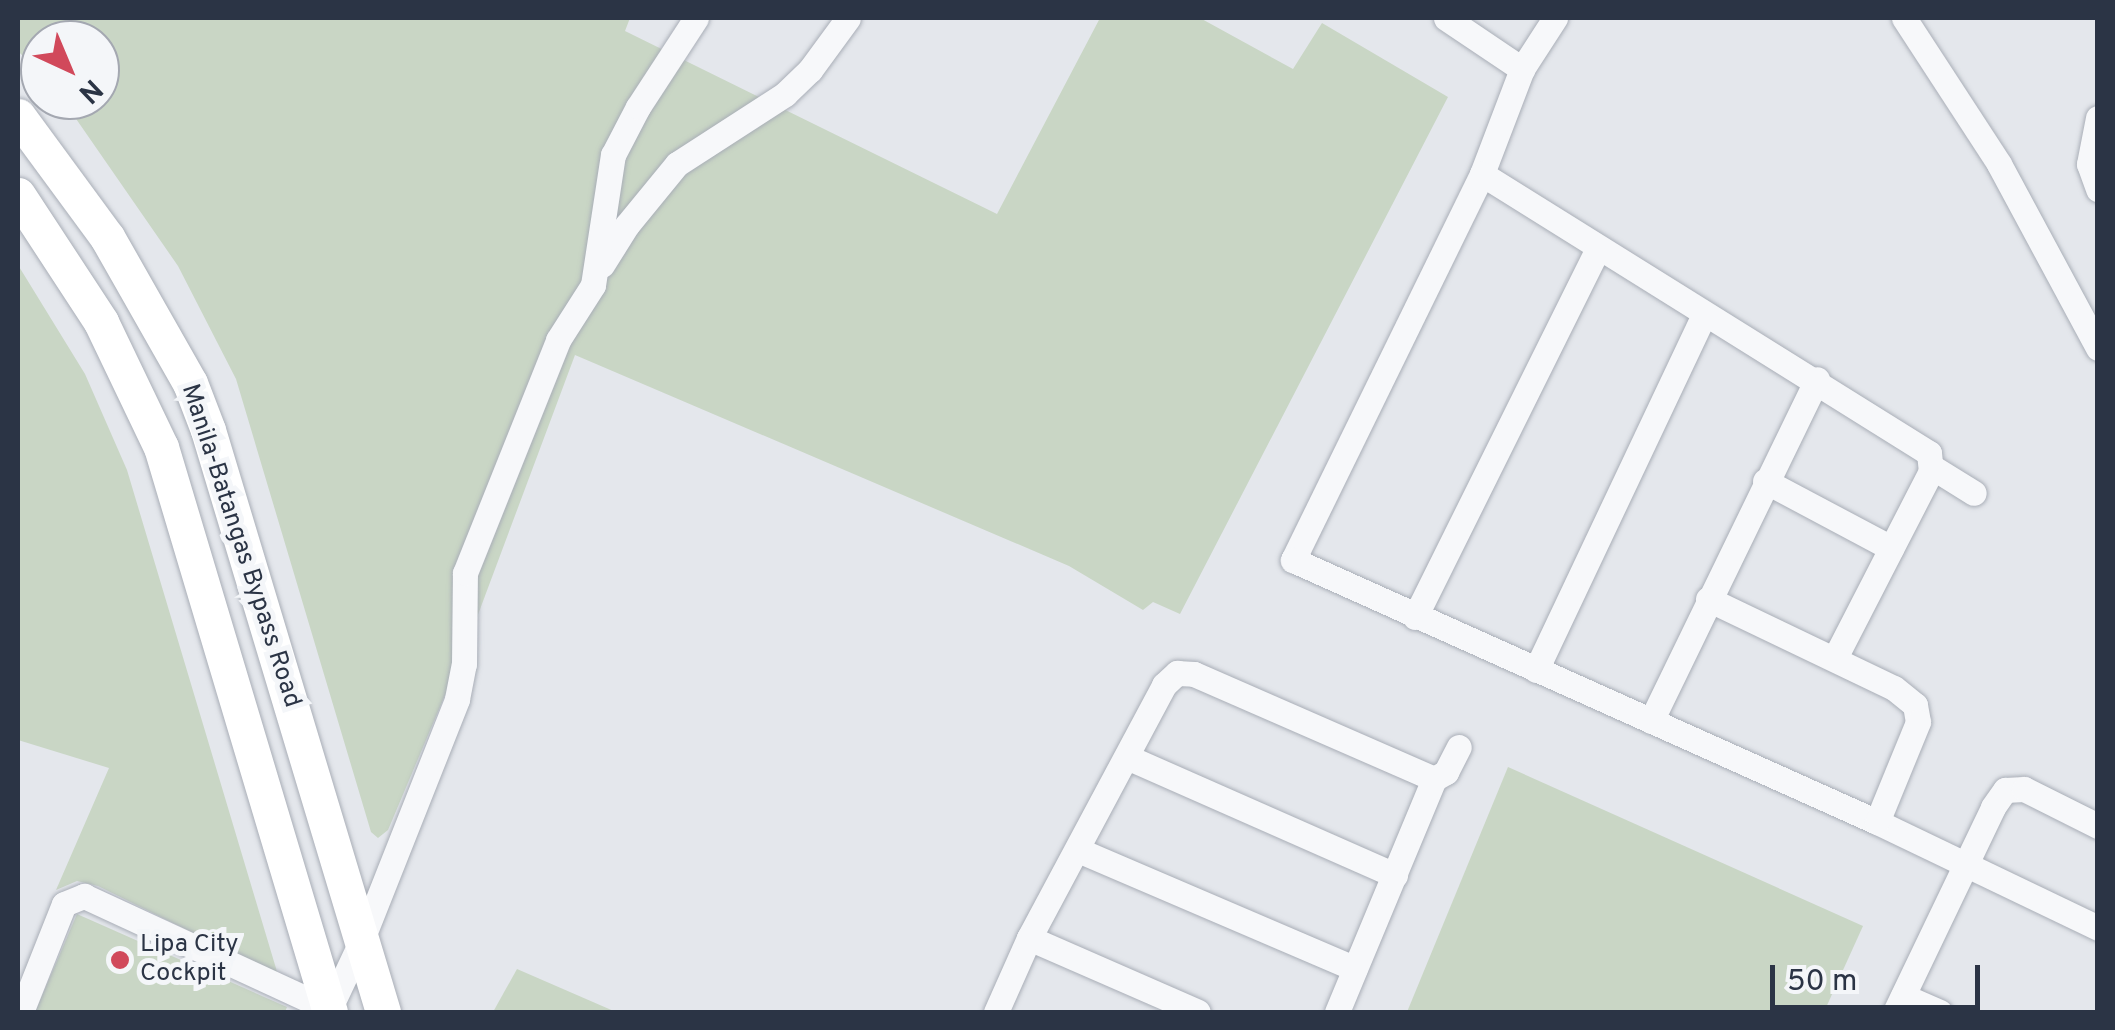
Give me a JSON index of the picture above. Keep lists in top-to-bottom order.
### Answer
{
  "streets": {
    "main road": ["Manila-Batangas Bypass Road"]
  },
  "places": ["Lipa City Cockpit"],
  "scale_bar": "50 m",
  "north": "bottom right"
}
